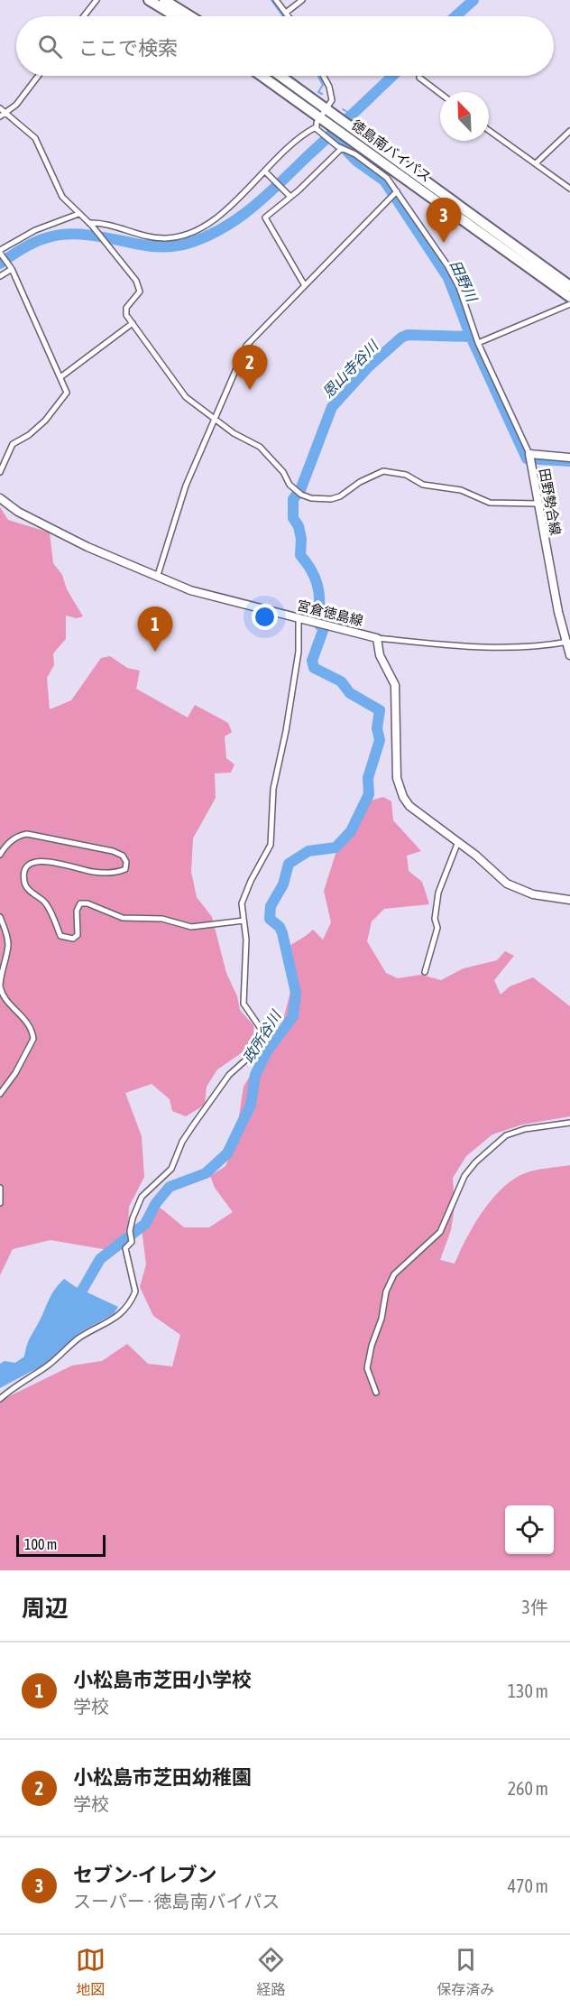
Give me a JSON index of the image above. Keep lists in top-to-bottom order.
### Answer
{
  "streets": {
    "highway": ["徳島南バイパス"],
    "main road": ["田野勢合線", "宮倉徳島線"]
  },
  "water": ["田野川", "恩山寺谷川", "政所谷川"],
  "scale_bar": "100 m",
  "north": "top left",
  "page": {
    "search": "ここで検索",
    "pins": ["3", "2", "1"],
    "scale": "100 m",
    "heading": ["周辺", "3件"],
    "list": [
      {
        "mark": "1",
        "name": "小松島市芝田小学校",
        "note": "学校",
        "value": "130 m"
      },
      {
        "mark": "2",
        "name": "小松島市芝田幼稚園",
        "note": "学校",
        "value": "260 m"
      },
      {
        "mark": "3",
        "name": "セブン-イレブン",
        "note": "スーパー · 徳島南バイパス",
        "value": "470 m"
      }
    ],
    "nav": ["地図", "経路", "保存済み"]
  }
}
